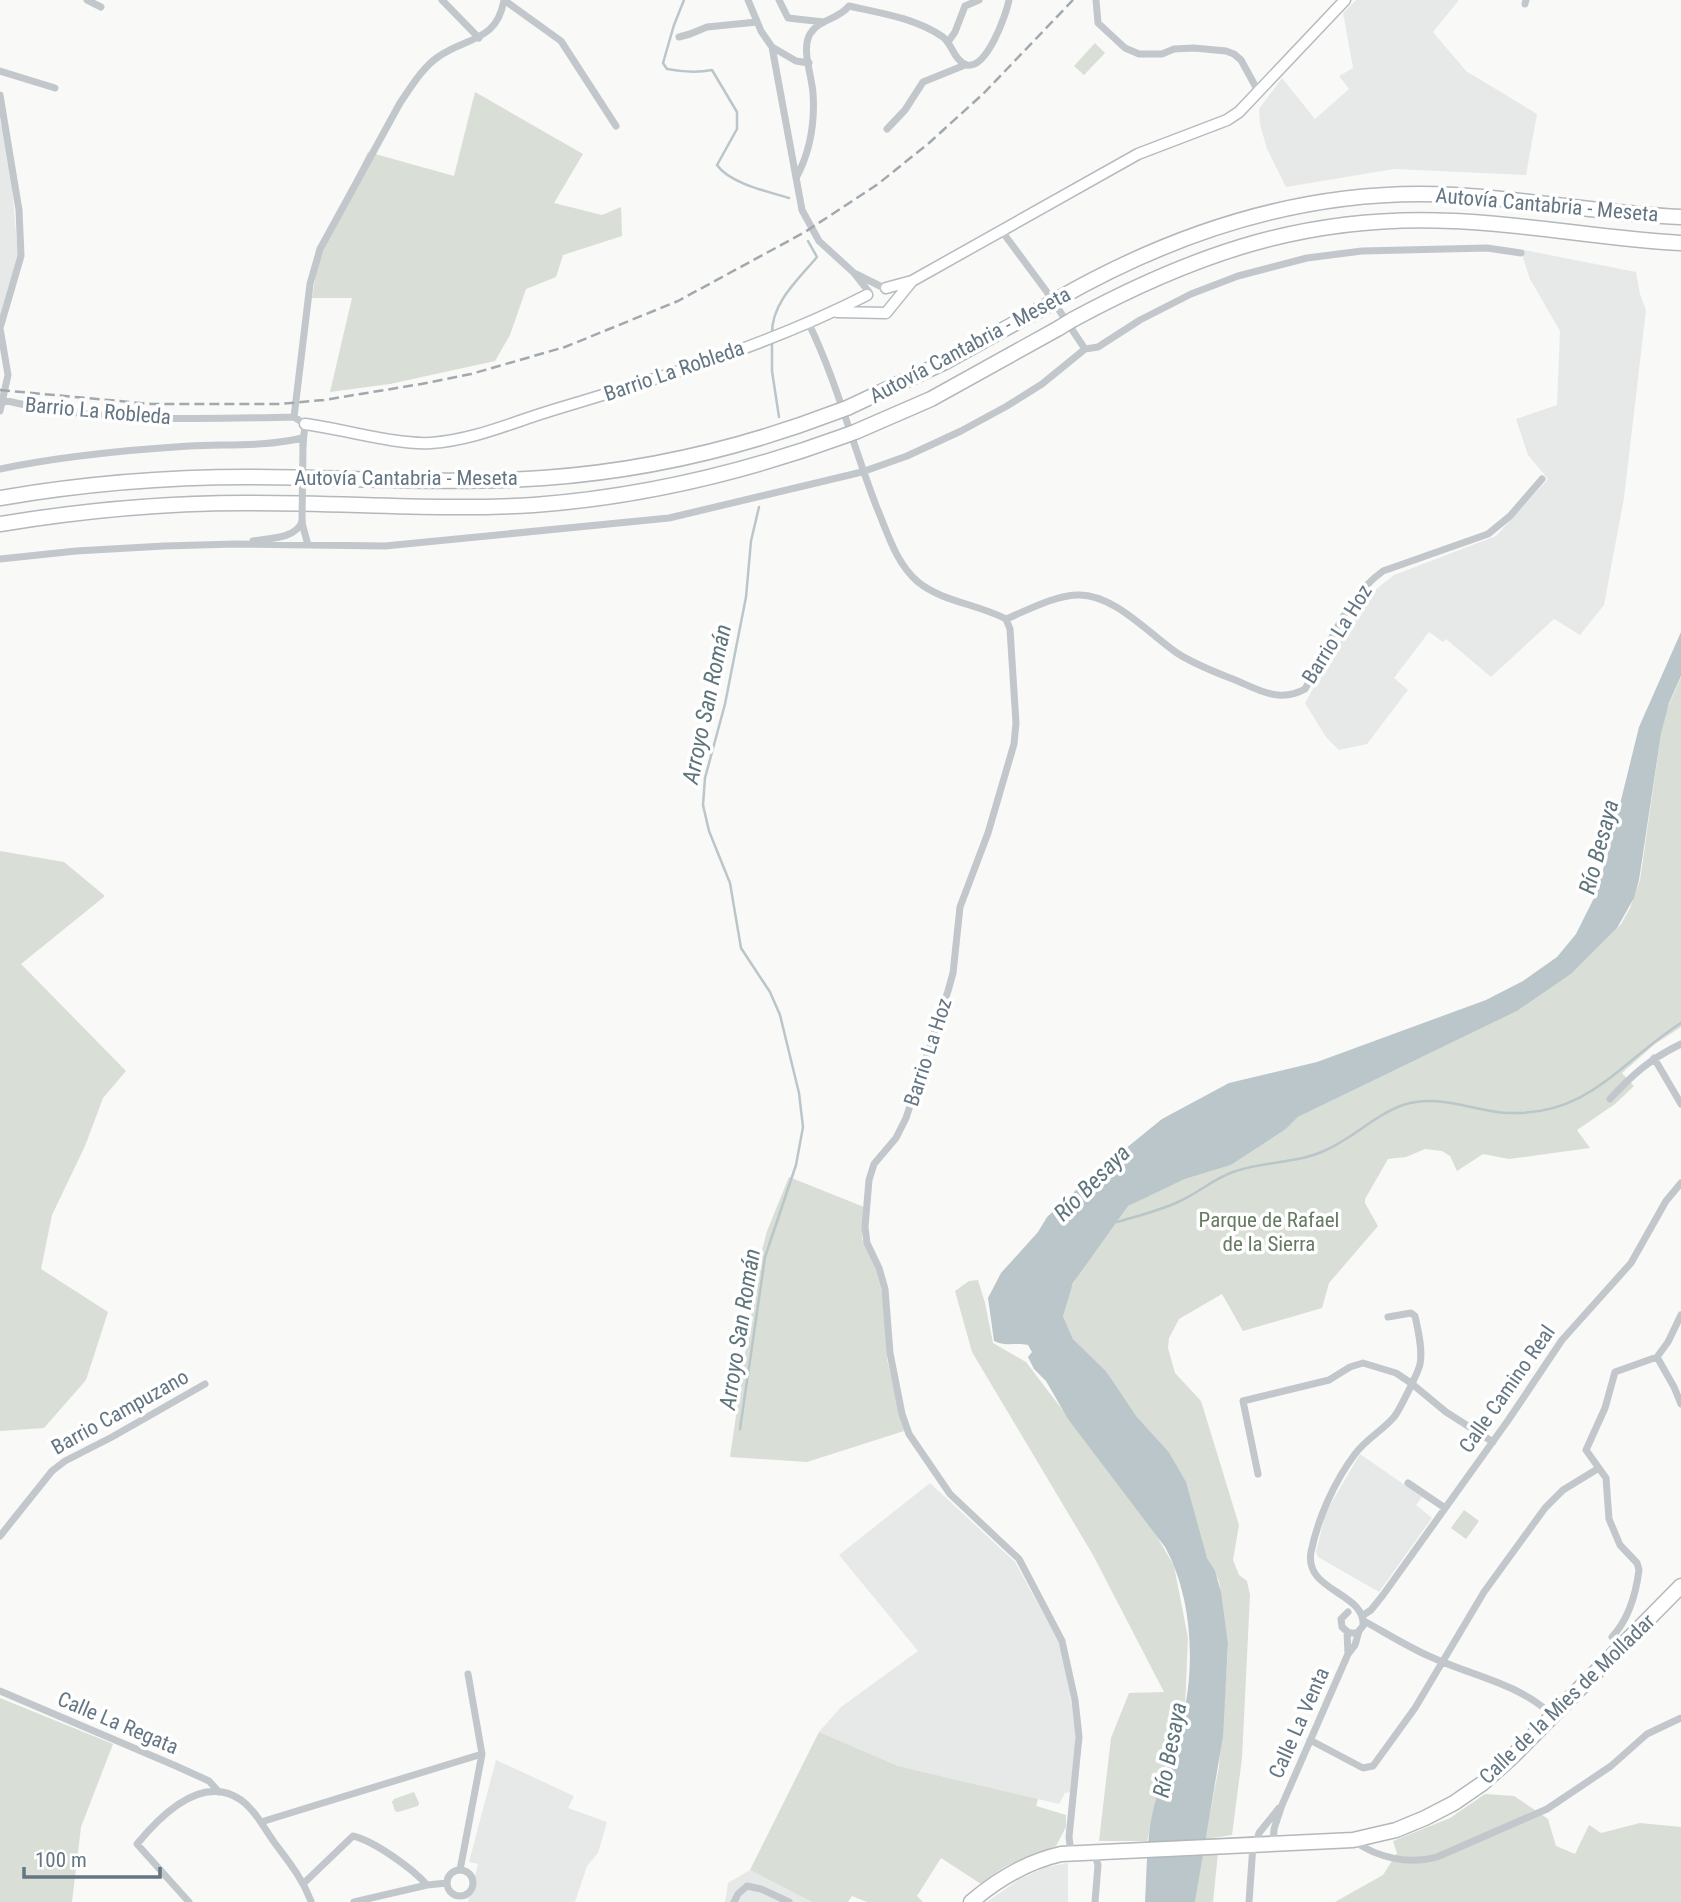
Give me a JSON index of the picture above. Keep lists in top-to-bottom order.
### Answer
{
  "streets": {
    "highway": ["Autovía Cantabria - Meseta", "Calle de la Mies de Molladar"],
    "street": [
      "Barrio La Robleda",
      "Barrio La Hoz",
      "Calle Camino Real",
      "Barrio Campuzano",
      "Calle La Regata",
      "Calle La Venta"
    ]
  },
  "crossings": [
    ["Barrio La Hoz", "Calle de la Mies de Molladar"],
    ["Calle Camino Real", "Calle La Venta"],
    ["Calle de la Mies de Molladar", "Calle La Venta"]
  ],
  "water": ["Arroyo San Román", "Río Besaya"],
  "parks": ["Parque de Rafael de la Sierra"],
  "scale_bar": "100 m"
}
